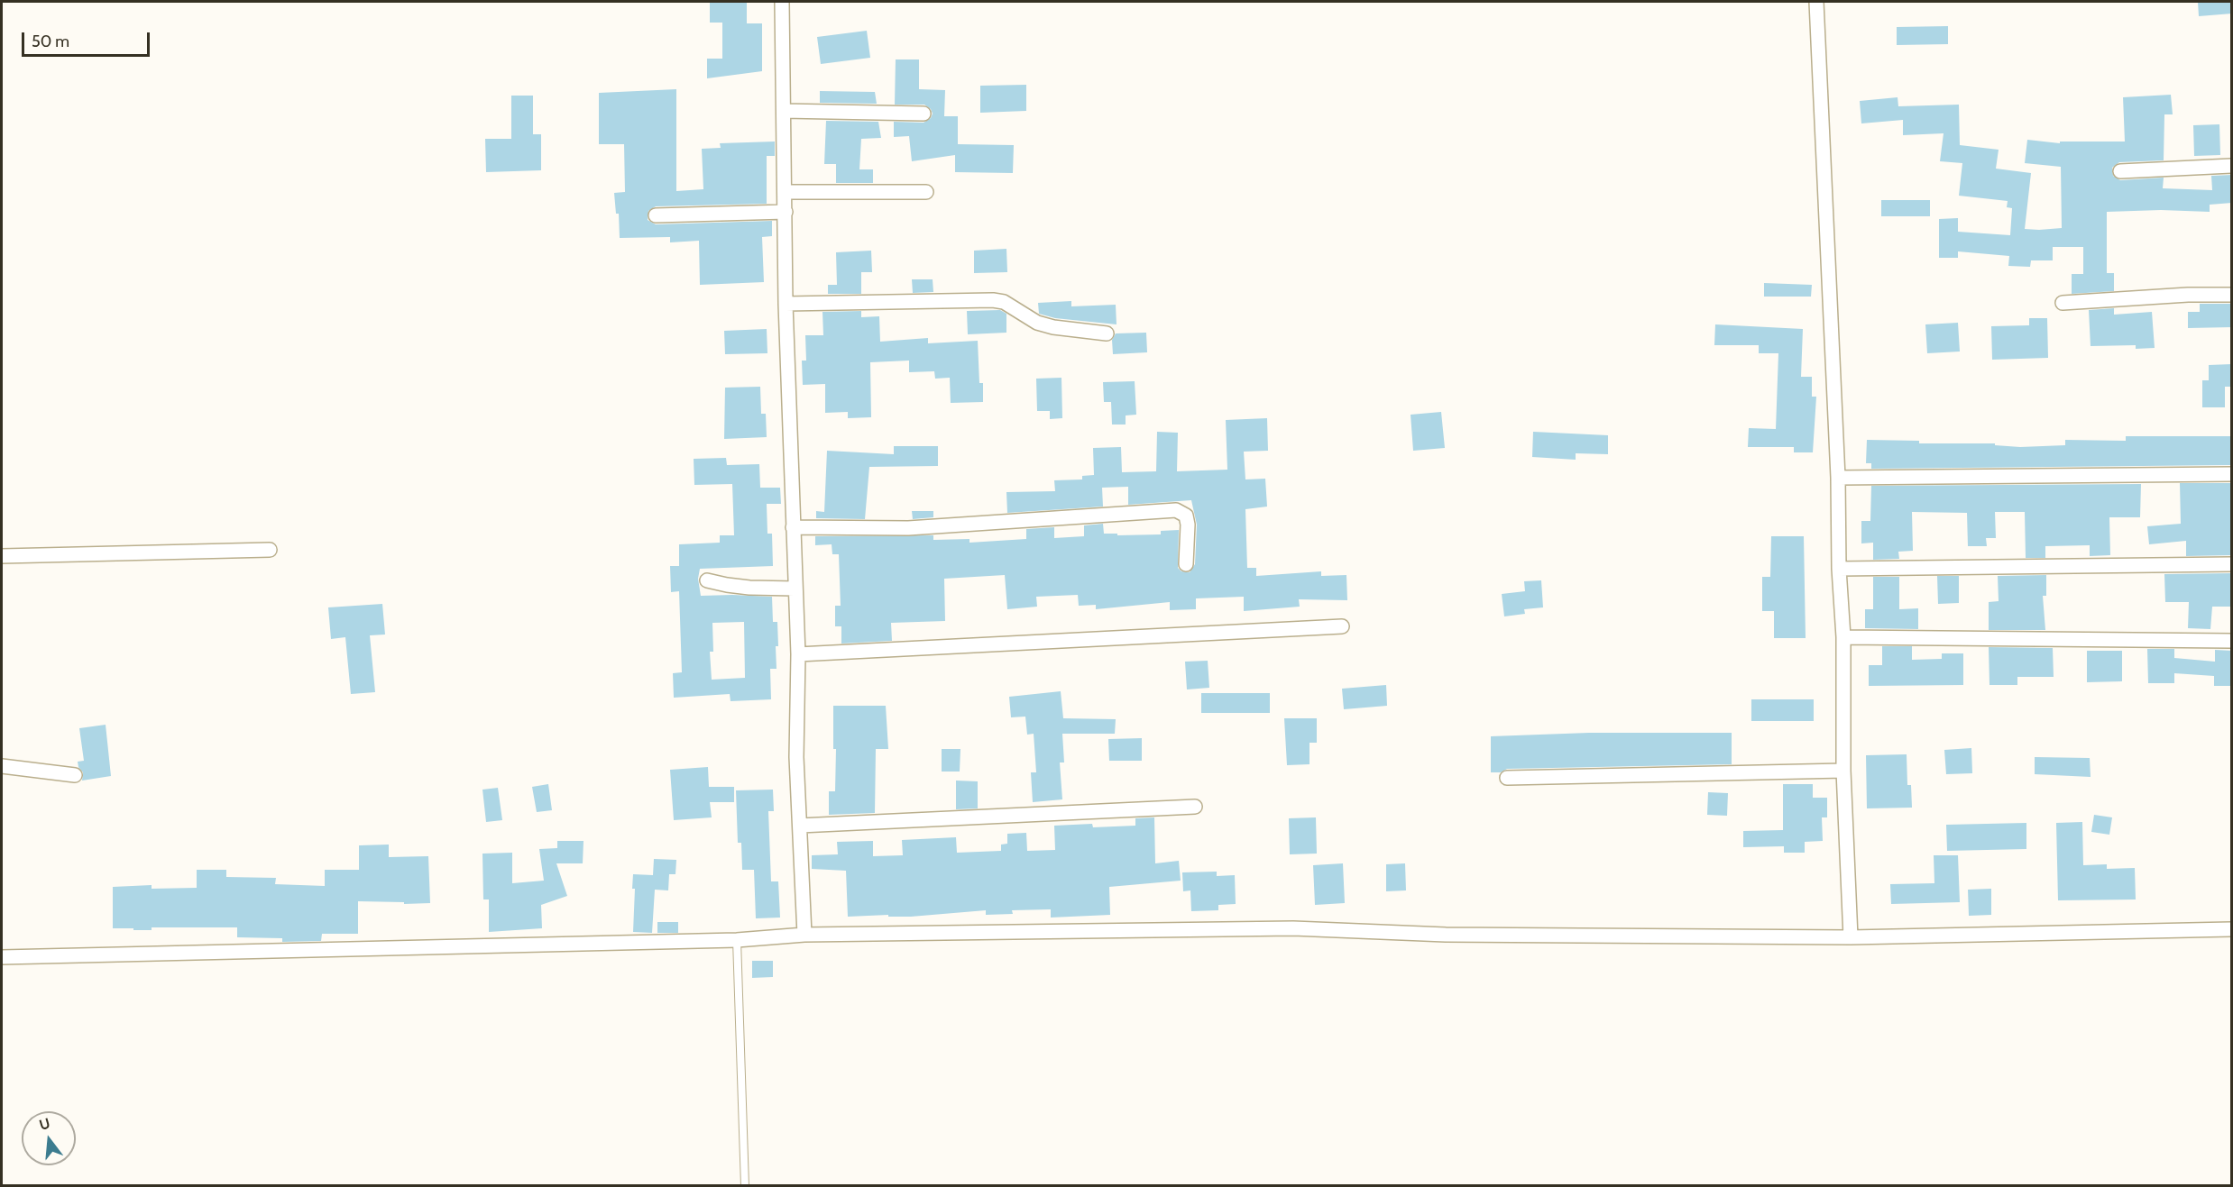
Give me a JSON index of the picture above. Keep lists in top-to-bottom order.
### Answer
{
  "scale_bar": "50 m",
  "north": "top"
}
